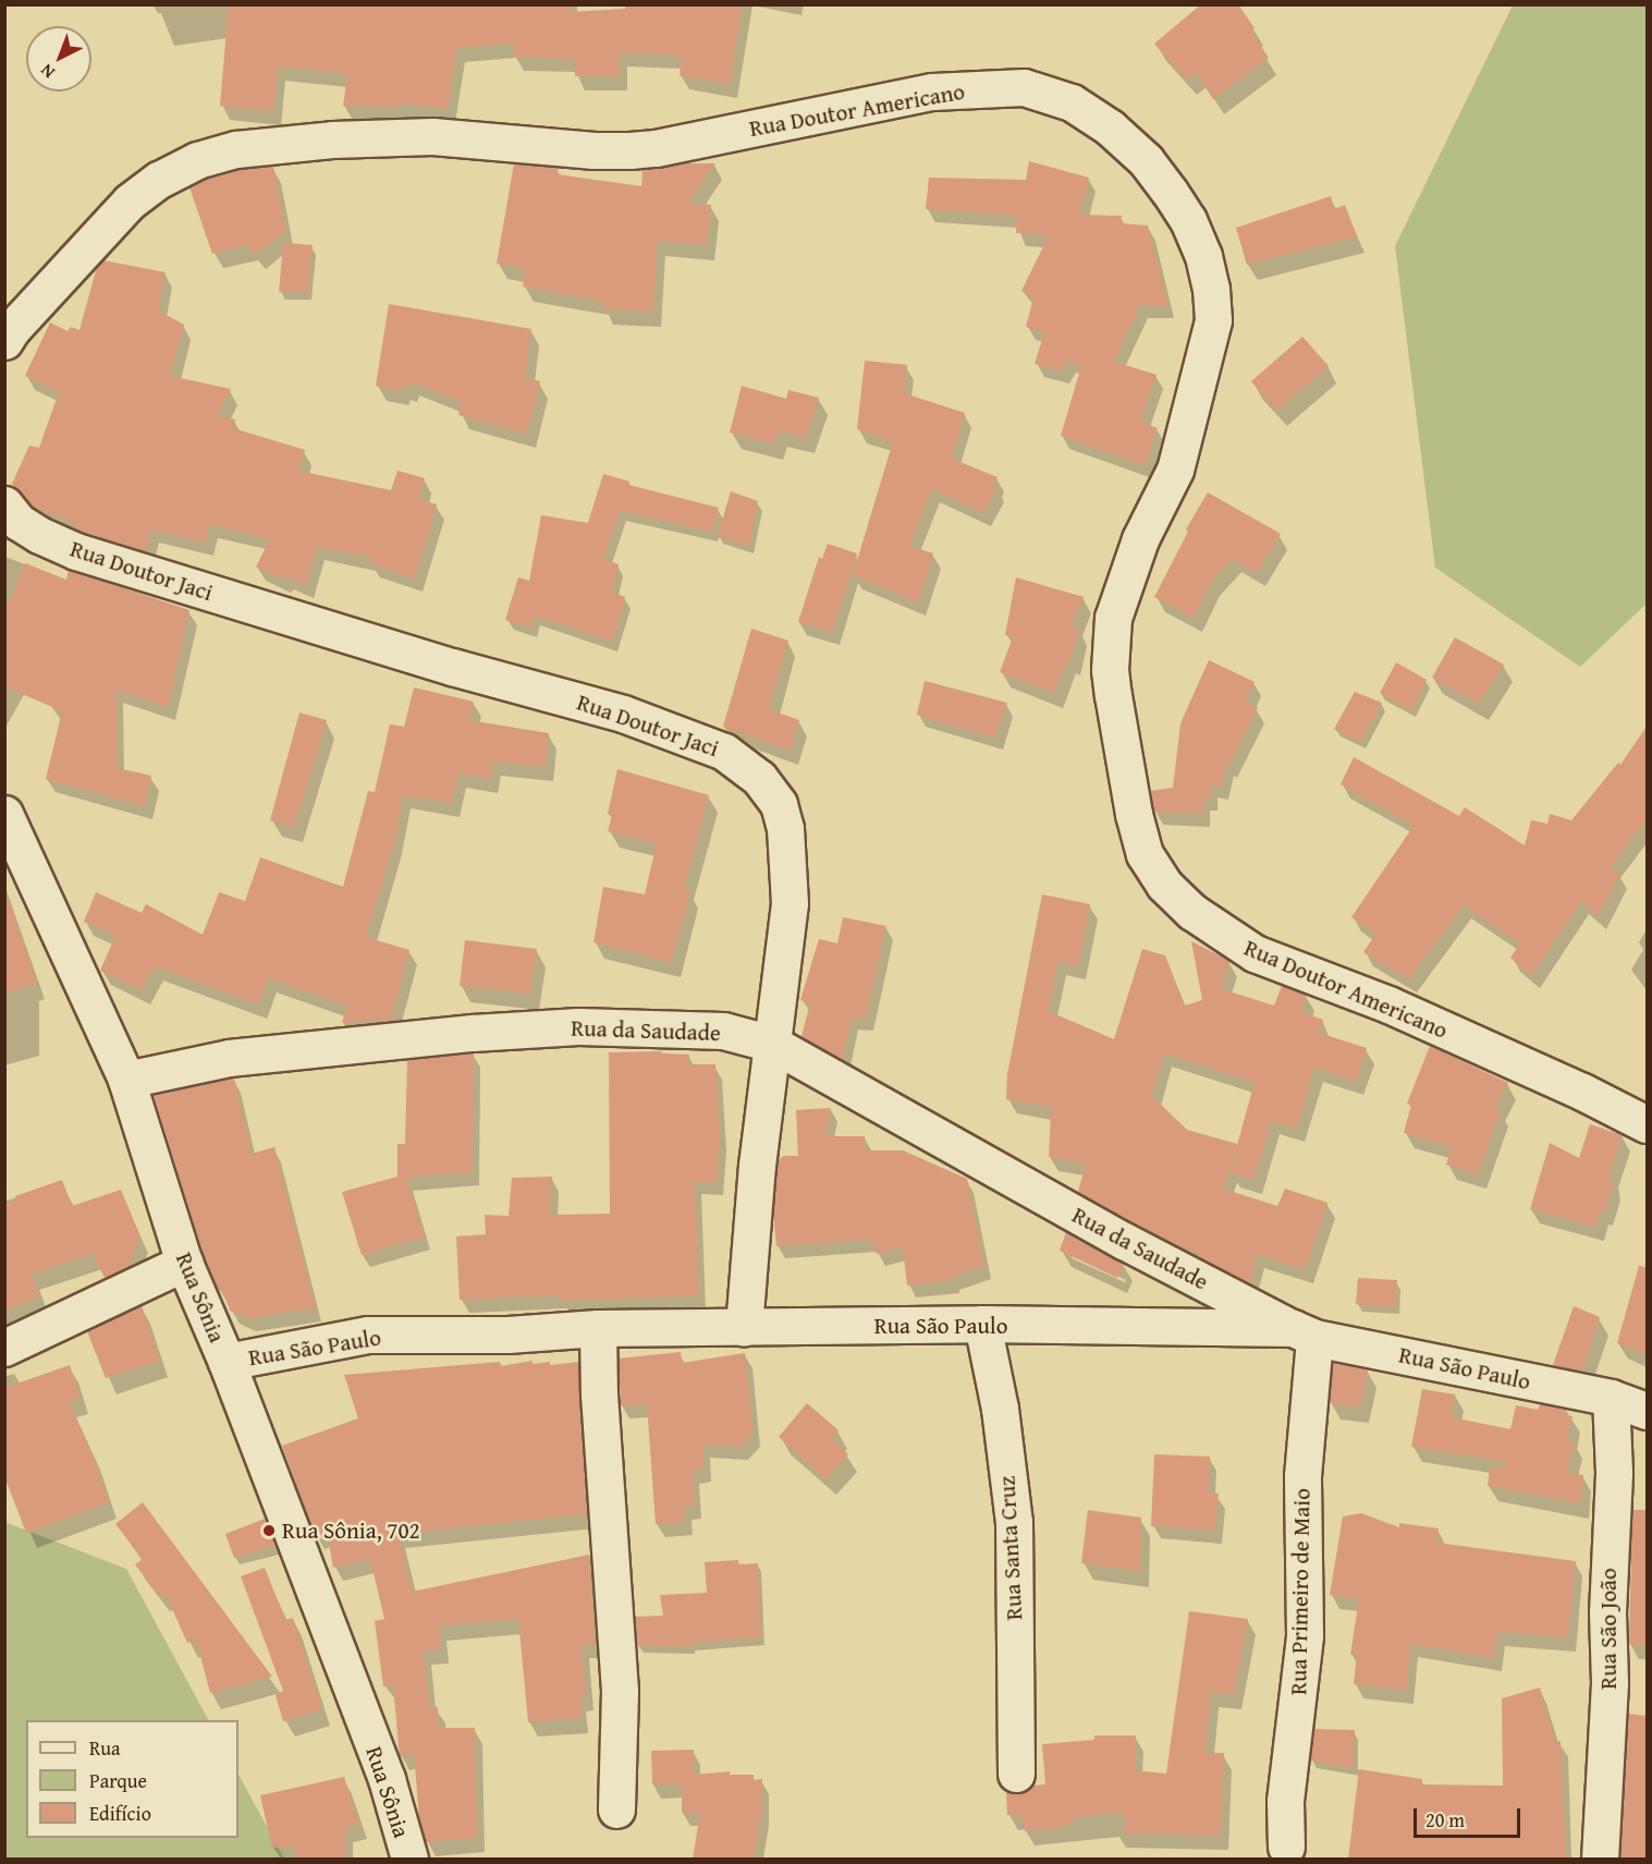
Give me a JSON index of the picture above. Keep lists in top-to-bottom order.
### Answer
{
  "streets": {
    "street": [
      "Rua Doutor Americano",
      "Rua Doutor Jaci",
      "Rua da Saudade",
      "Rua Sônia",
      "Rua São Paulo",
      "Rua Santa Cruz",
      "Rua Primeiro de Maio",
      "Rua São João"
    ]
  },
  "crossings": [
    ["Rua Doutor Jaci", "Rua da Saudade"],
    ["Rua Doutor Jaci", "Rua São Paulo"],
    ["Rua da Saudade", "Rua Sônia"],
    ["Rua da Saudade", "Rua São Paulo"],
    ["Rua da Saudade", "Rua Primeiro de Maio"],
    ["Rua Sônia", "Rua São Paulo"],
    ["Rua São Paulo", "Rua Santa Cruz"],
    ["Rua São Paulo", "Rua Primeiro de Maio"],
    ["Rua São Paulo", "Rua São João"]
  ],
  "places": ["Rua Sônia, 702"],
  "legend": ["Rua", "Parque", "Edifício"],
  "scale_bar": "20 m",
  "north": "bottom left"
}
